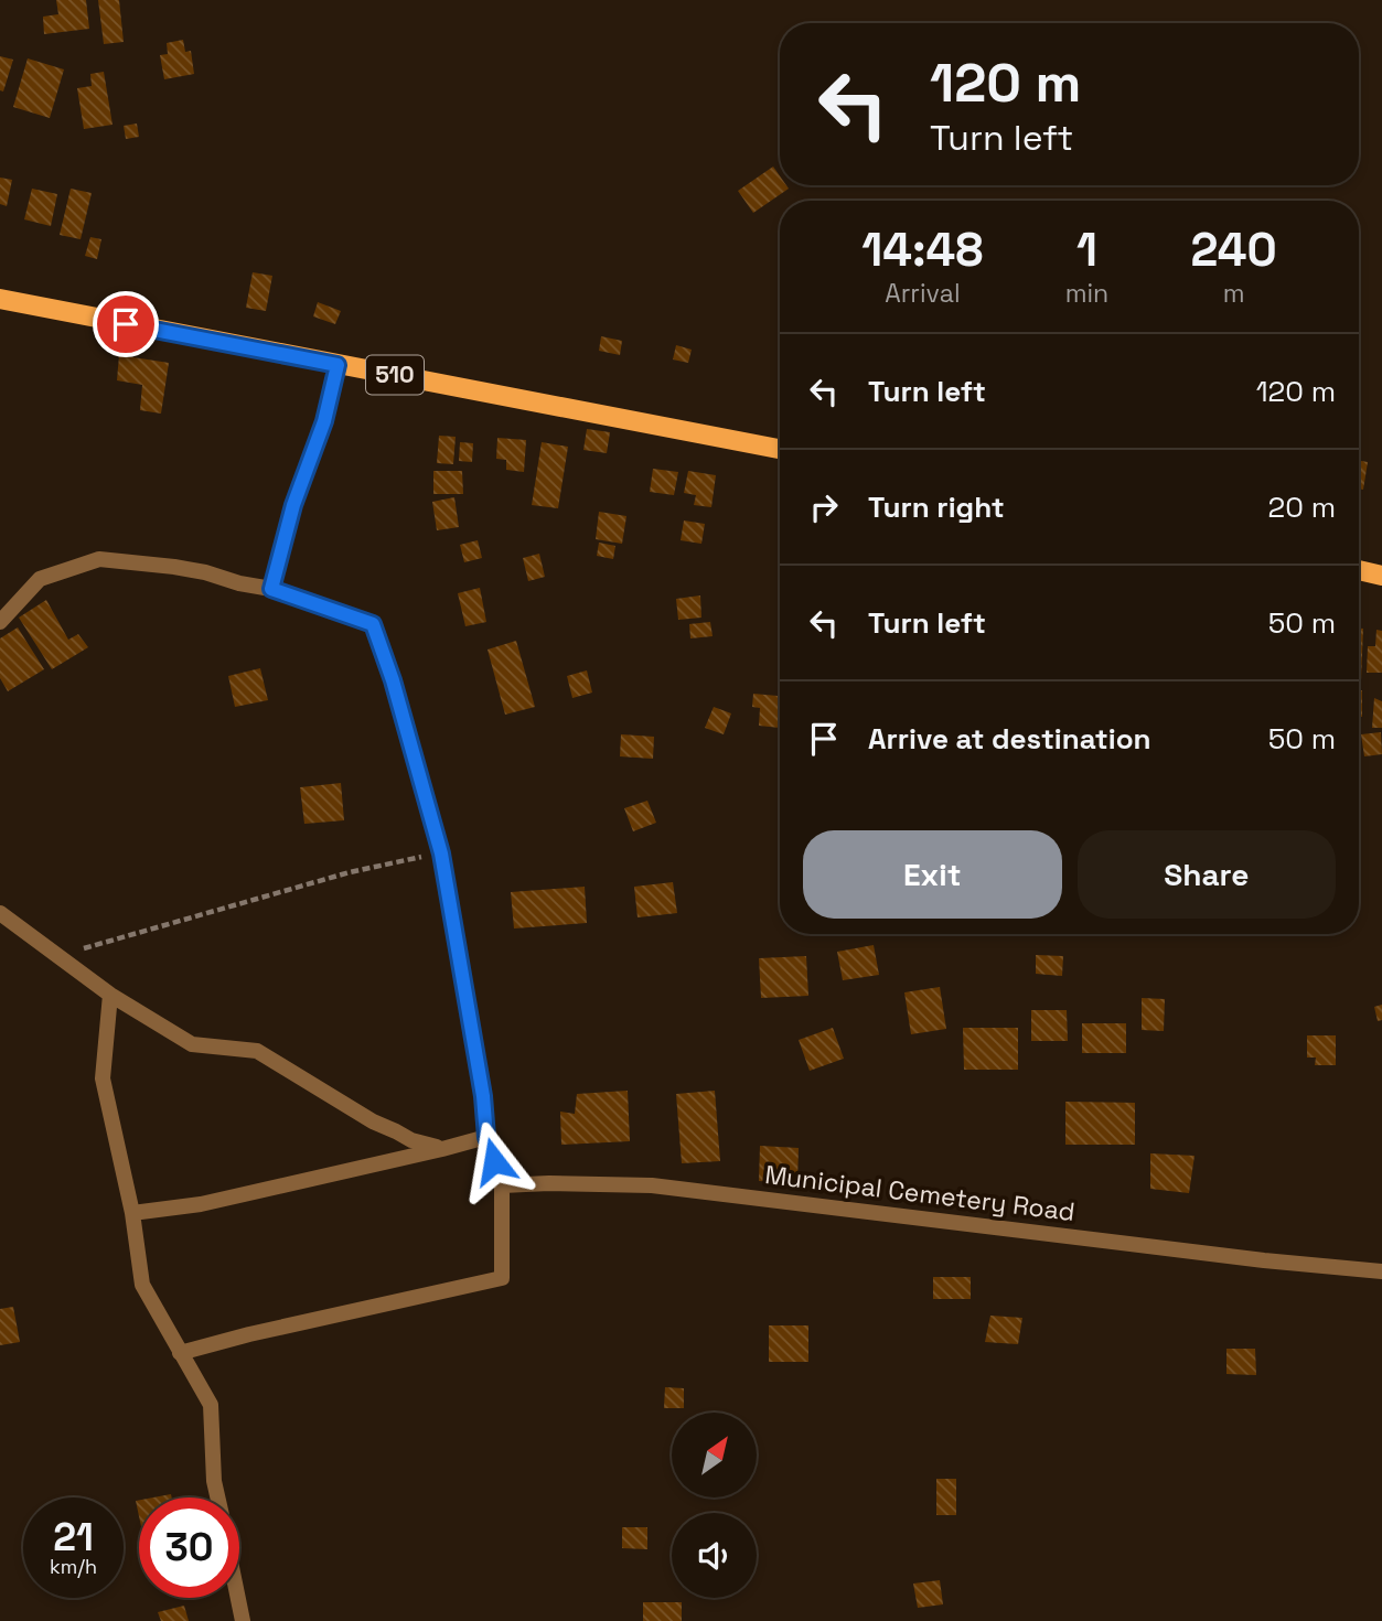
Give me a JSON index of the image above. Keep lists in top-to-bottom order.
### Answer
{
  "streets": {
    "main road": ["510"],
    "street": ["Municipal Cemetery Road"]
  },
  "north": "top right",
  "page": {
    "turn": ["120 m", "Turn left"],
    "eta": [
      "14:48",
      "Arrival",
      "1",
      "min",
      "240",
      "m"
    ],
    "list": [
      {
        "name": "Turn left",
        "value": "120 m"
      },
      {
        "name": "Turn right",
        "value": "20 m"
      },
      {
        "name": "Turn left",
        "value": "50 m"
      },
      {
        "name": "Arrive at destination",
        "value": "50 m"
      }
    ],
    "buttons": ["Exit", "Share"],
    "speed": "21 km/h",
    "limit": "30"
  }
}
